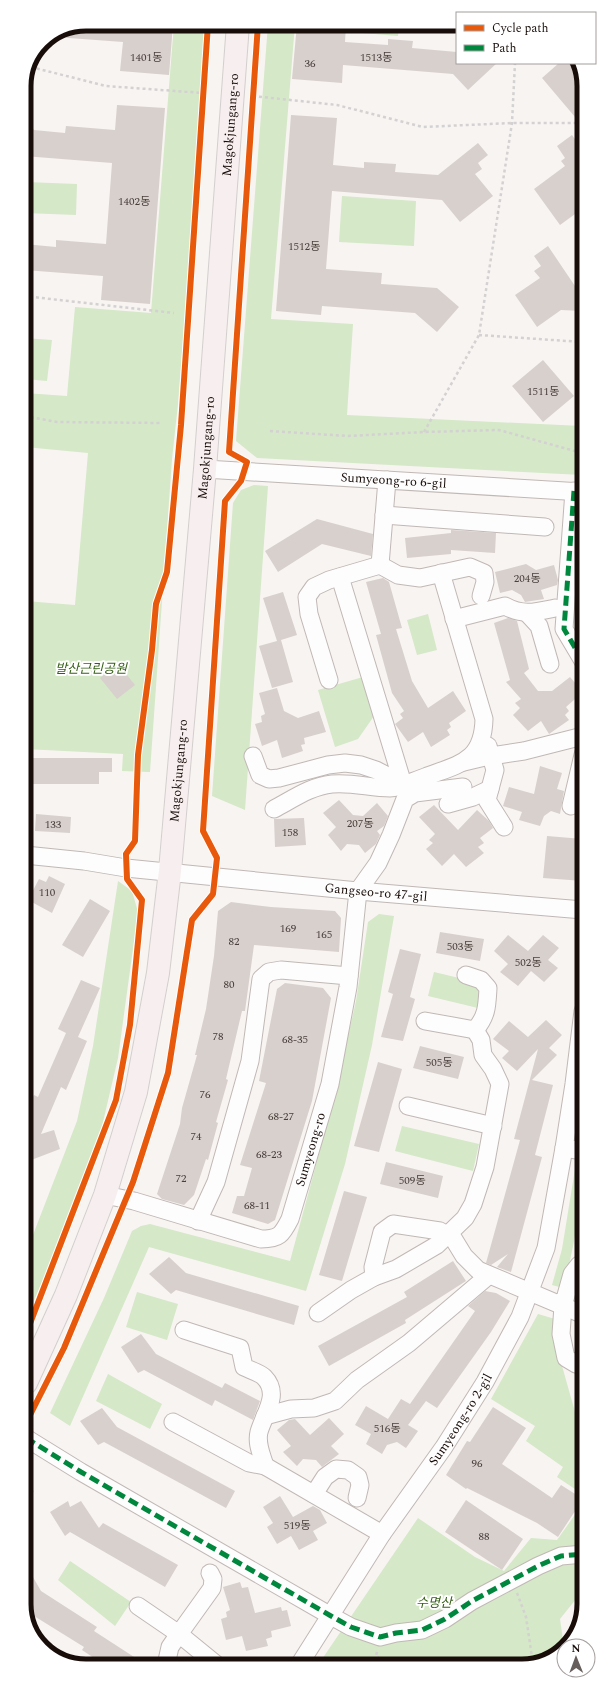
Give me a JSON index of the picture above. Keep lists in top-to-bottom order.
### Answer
{
  "streets": {
    "main road": ["Magokjungang-ro"],
    "street": [
      "Sumyeong-ro 6-gil",
      "Gangseo-ro 47-gil",
      "Sumyeong-ro",
      "Sumyeong-ro 2-gil"
    ]
  },
  "crossings": [
    ["Magokjungang-ro", "Sumyeong-ro 6-gil"],
    ["Magokjungang-ro", "Gangseo-ro 47-gil"],
    ["Gangseo-ro 47-gil", "Sumyeong-ro"]
  ],
  "parks": ["발산근린공원", "수명산"],
  "house_numbers": [
    "1401동",
    "1513동",
    "36",
    "1402동",
    "1512동",
    "1511동",
    "204동",
    "207동",
    "133",
    "158",
    "110",
    "169",
    "165",
    "82",
    "503동",
    "502동",
    "80",
    "78",
    "68-35",
    "505동",
    "76",
    "68-27",
    "74",
    "68-23",
    "72",
    "509동",
    "68-11",
    "516동",
    "96",
    "519동",
    "88"
  ],
  "legend": ["Cycle path", "Path"],
  "north": "top"
}
